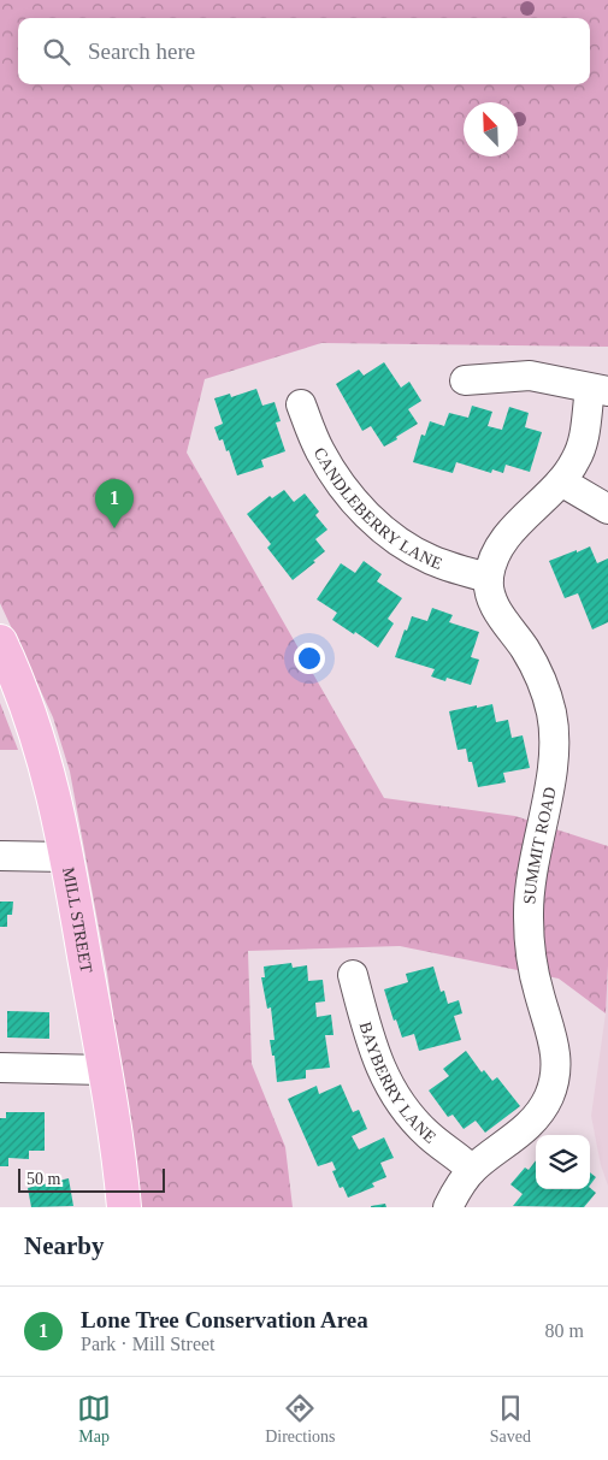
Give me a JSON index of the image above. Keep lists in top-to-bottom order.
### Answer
{
  "streets": {
    "main road": ["MILL STREET"],
    "street": ["CANDLEBERRY LANE", "SUMMIT ROAD", "BAYBERRY LANE"]
  },
  "crossings": [
    ["CANDLEBERRY LANE", "SUMMIT ROAD"],
    ["SUMMIT ROAD", "BAYBERRY LANE"]
  ],
  "scale_bar": "50 m",
  "north": "top left",
  "page": {
    "search": "Search here",
    "pins": "1",
    "scale": "50 m",
    "heading": "Nearby",
    "list": [
      {
        "mark": "1",
        "name": "Lone Tree Conservation Area",
        "note": "Park · Mill Street",
        "value": "80 m"
      }
    ],
    "nav": ["Map", "Directions", "Saved"]
  }
}
